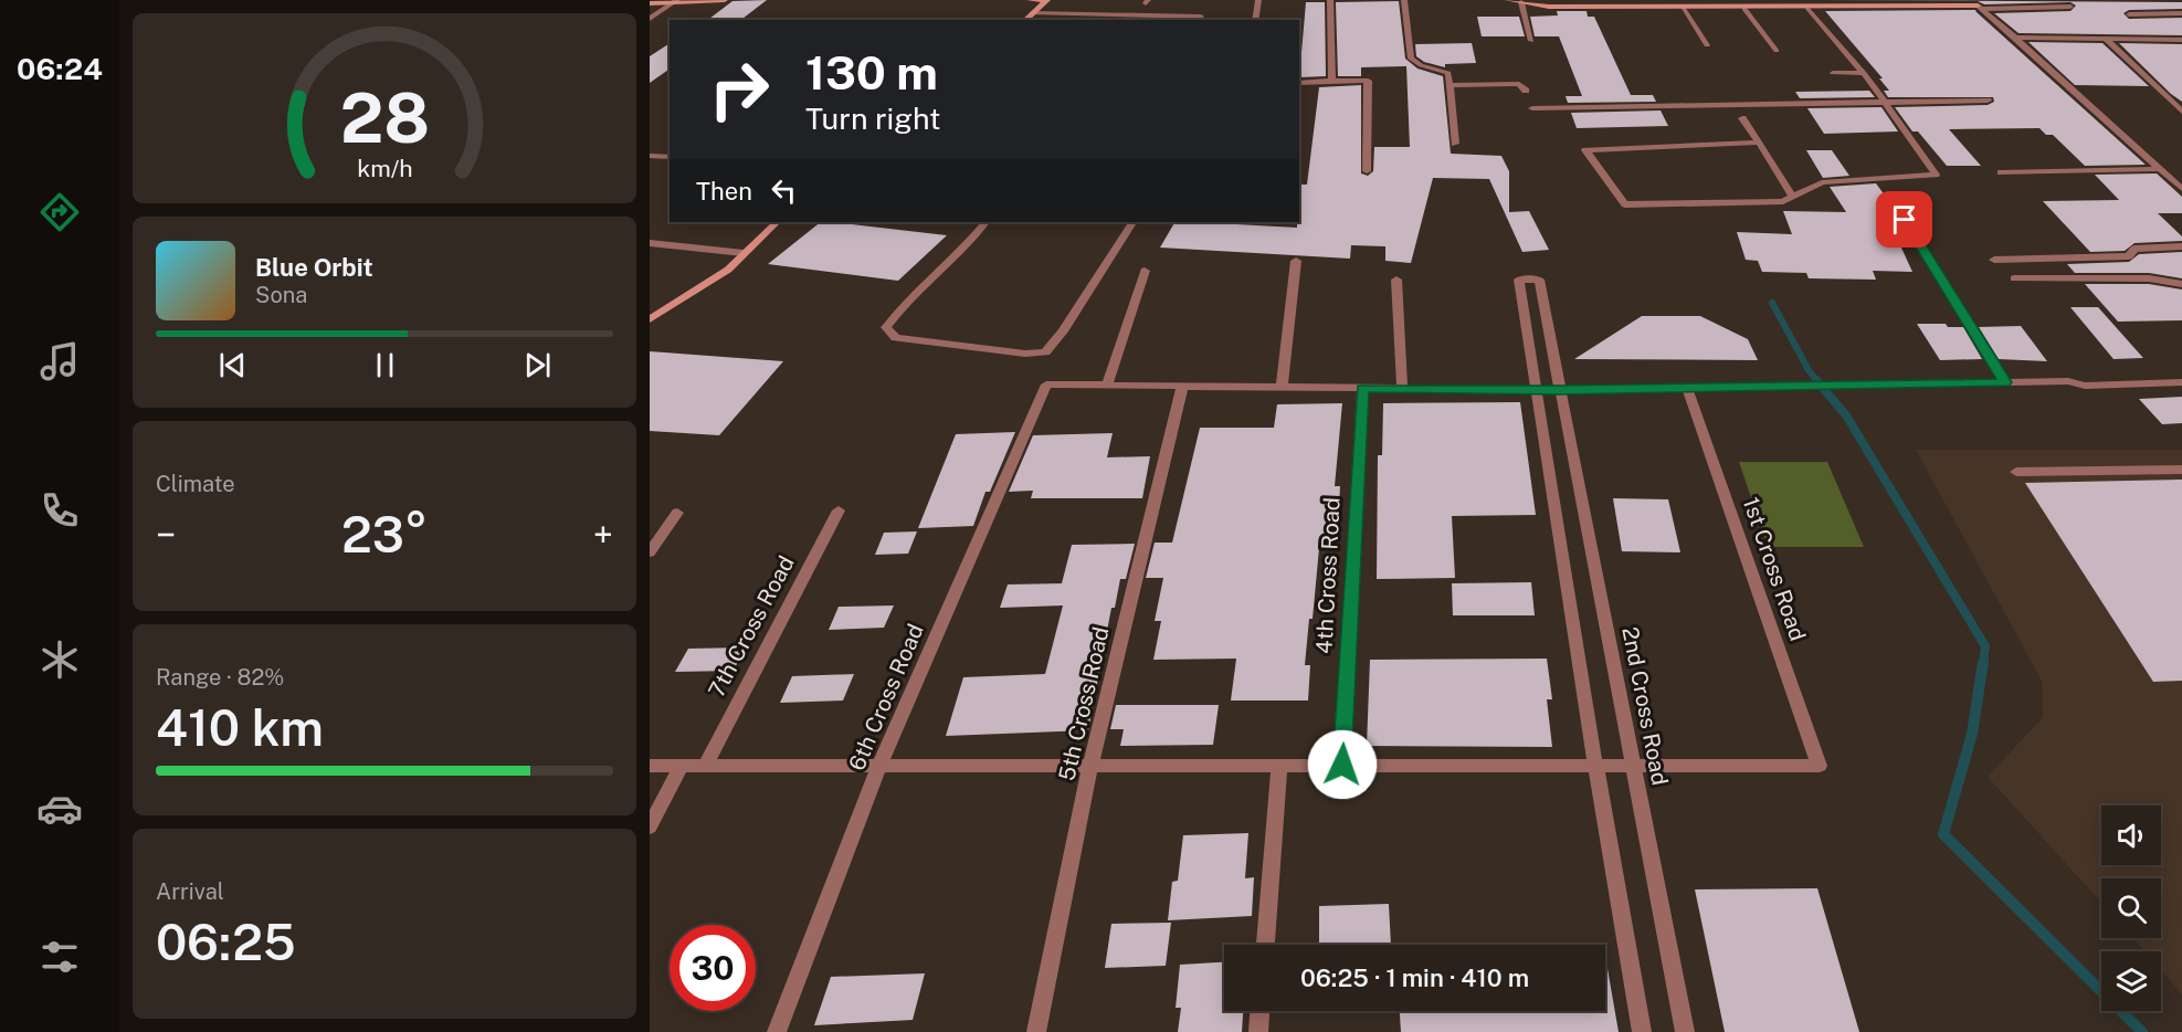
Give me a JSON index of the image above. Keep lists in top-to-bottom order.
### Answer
{
  "streets": {
    "street": [
      "1st Cross Road",
      "4th Cross Road",
      "7th Cross Road",
      "6th Cross Road",
      "5th Cross Road",
      "2nd Cross Road"
    ]
  },
  "crossings": [
    ["1st Cross Road", "2nd Cross Road"]
  ],
  "page": {
    "tabs": "06:24",
    "turn": ["130 m", "Turn right"],
    "then": "Then",
    "song": ["Blue Orbit", "Sona"],
    "tile": [
      "Climate",
      ["Range · 82%", "410 km"],
      ["Arrival", "06:25"]
    ],
    "heat": ["−", "23°", "+"],
    "limit": "30",
    "trip": "06:25 · 1 min · 410 m",
    "gauge": ["28", "km/h"]
  }
}
